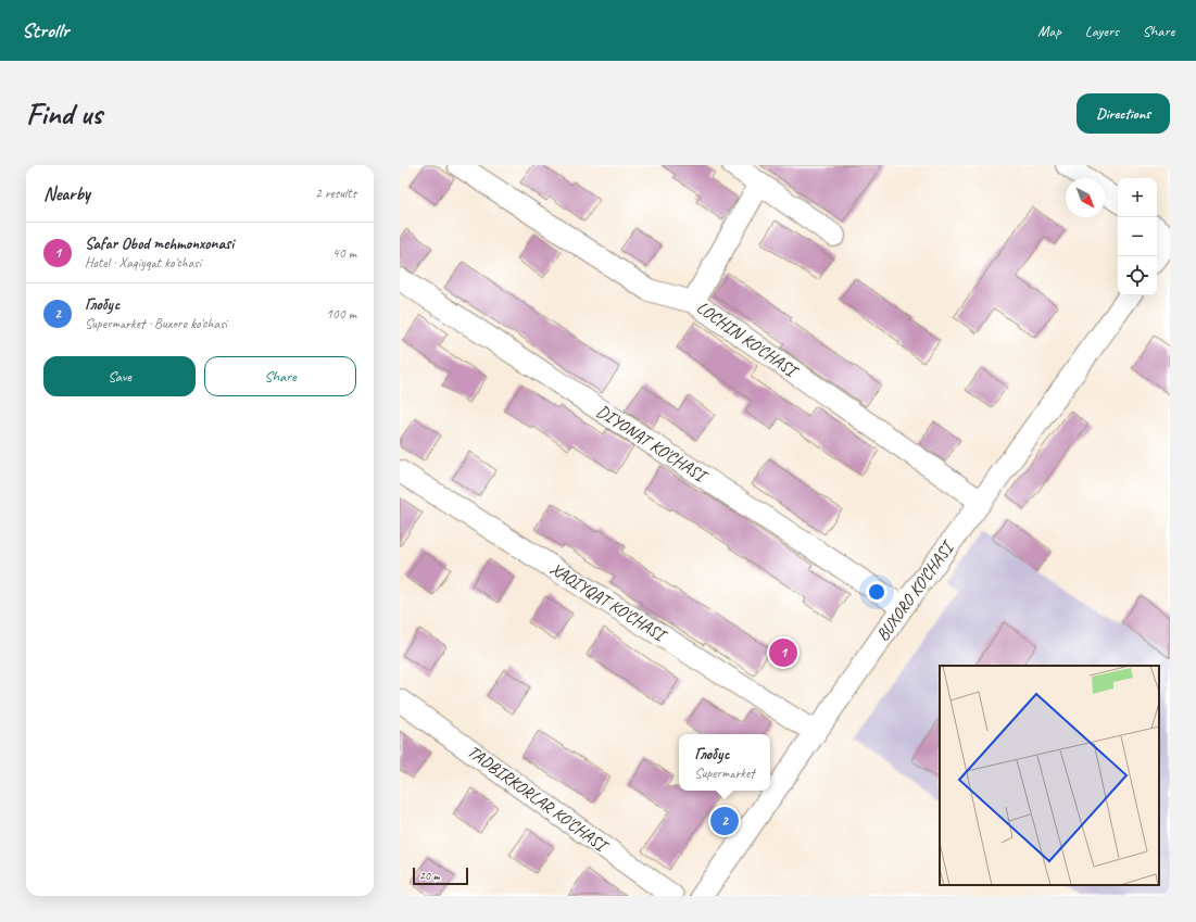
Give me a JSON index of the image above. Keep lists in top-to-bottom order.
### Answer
{
  "streets": {
    "street": [
      "LOCHIN KO'CHASI",
      "DIYONAT KO'CHASI",
      "BUXORO KO'CHASI",
      "XAQIYQAT KO'CHASI",
      "TADBIRKORLAR KO'CHASI"
    ]
  },
  "crossings": [
    ["LOCHIN KO'CHASI", "BUXORO KO'CHASI"],
    ["DIYONAT KO'CHASI", "BUXORO KO'CHASI"],
    ["BUXORO KO'CHASI", "XAQIYQAT KO'CHASI"]
  ],
  "scale_bar": "20 m",
  "north": "bottom right",
  "page": {
    "header": "Strollr",
    "nav": ["Map", "Layers", "Share"],
    "buttons": [
      "Directions",
      ["Save", "Share"]
    ],
    "title": "Find us",
    "heading": ["Nearby", "2 results"],
    "map_buttons": ["+", "−"],
    "list": [
      {
        "mark": "1",
        "name": "Safar Obod mehmonxonasi",
        "note": "Hotel · Xaqiyqat ko'chasi",
        "value": "40 m"
      },
      {
        "mark": "2",
        "name": "Глобус",
        "note": "Supermarket · Buxoro ko'chasi",
        "value": "100 m"
      }
    ],
    "pins": ["1", "2"],
    "popup": ["Глобус", "Supermarket"],
    "scale": "20 m"
  }
}
